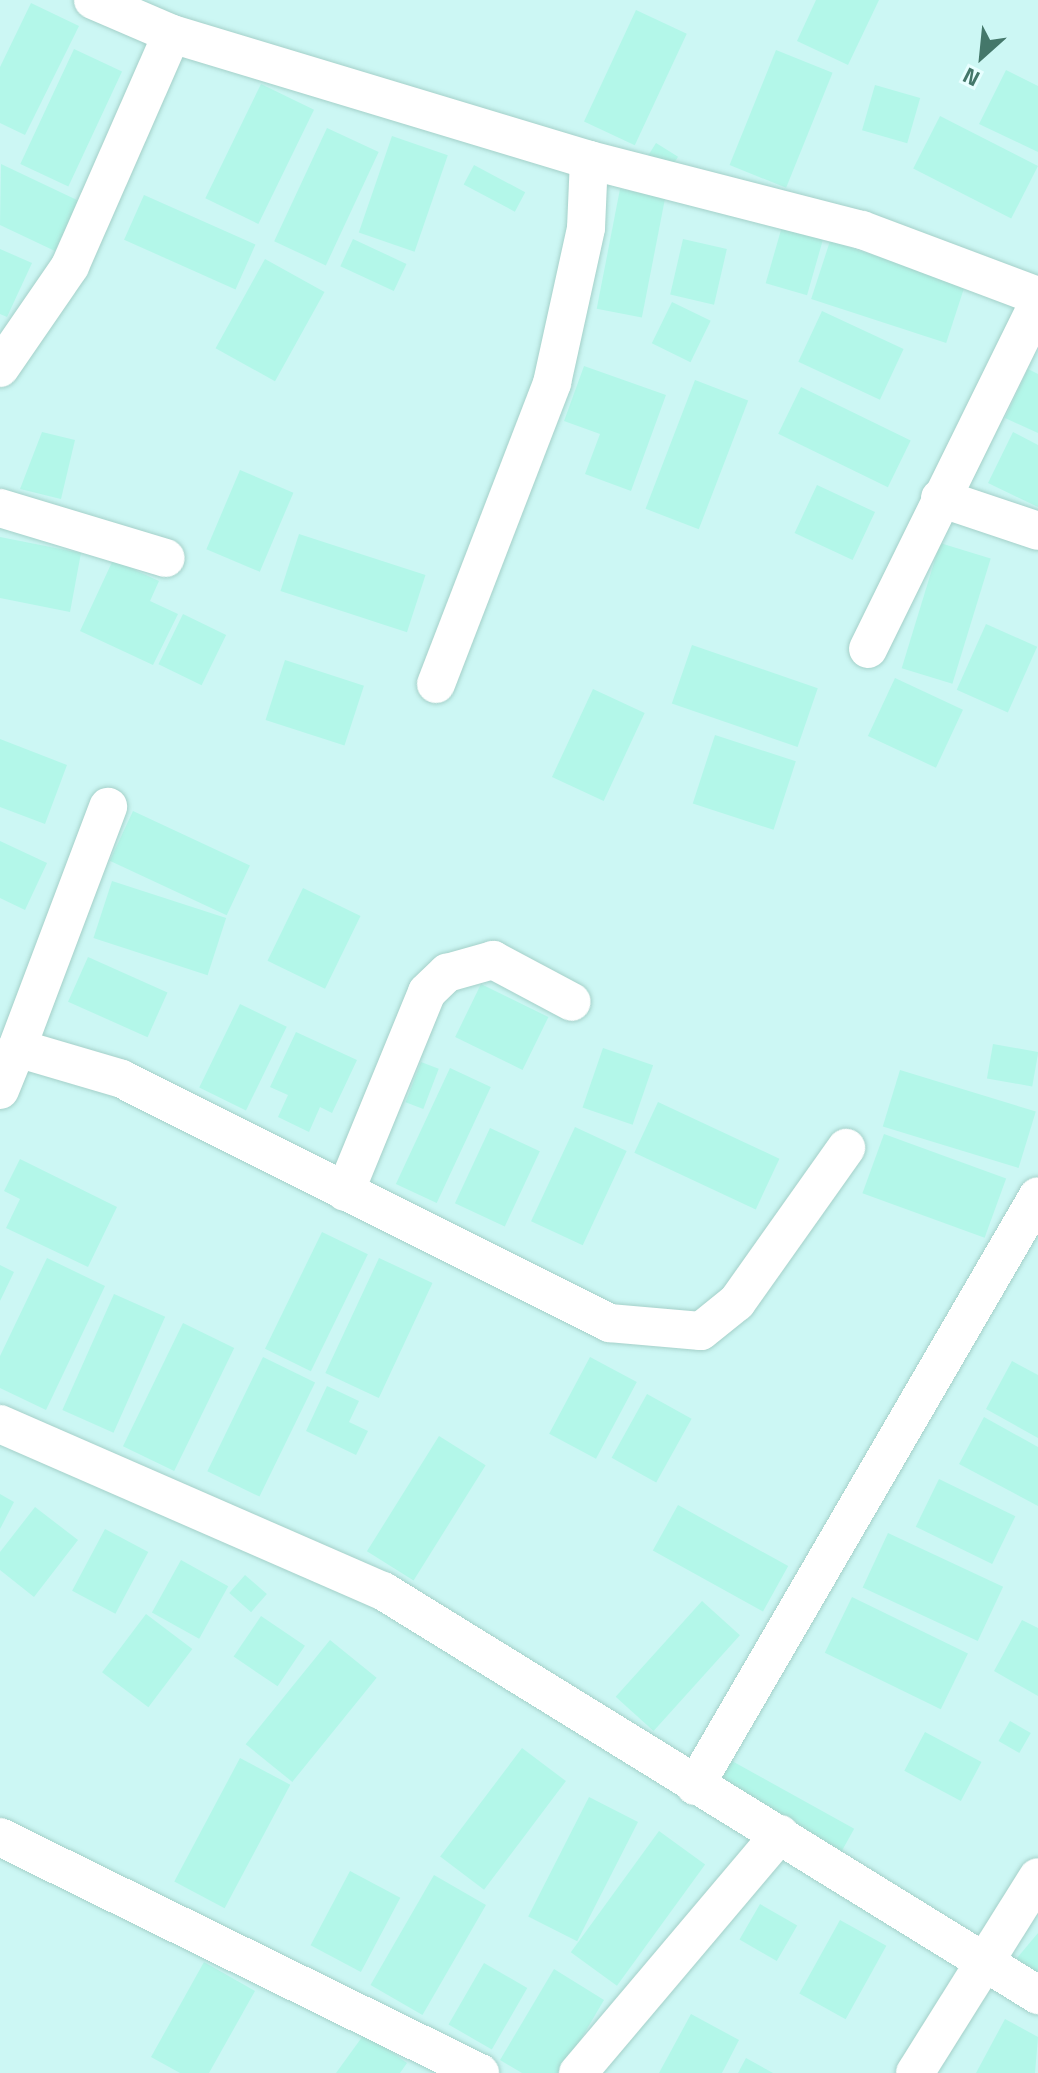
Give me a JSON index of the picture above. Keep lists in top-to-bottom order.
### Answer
{
  "north": "bottom left"
}
